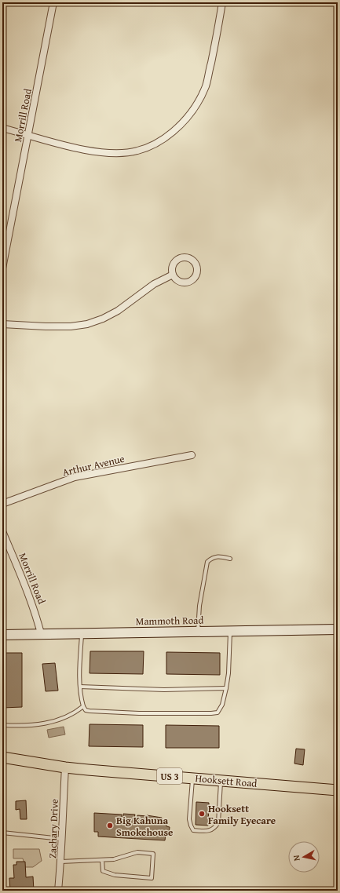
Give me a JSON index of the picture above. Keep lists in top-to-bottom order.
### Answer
{
  "streets": {
    "main road": ["Mammoth Road", "US 3", "Hooksett Road"],
    "street": ["Morrill Road", "Arthur Avenue", "Zachary Drive"]
  },
  "crossings": [
    ["Morrill Road", "Mammoth Road"],
    ["Hooksett Road", "Zachary Drive"]
  ],
  "places": ["Hooksett Family Eyecare", "Big Kahuna Smokehouse"],
  "north": "left"
}
